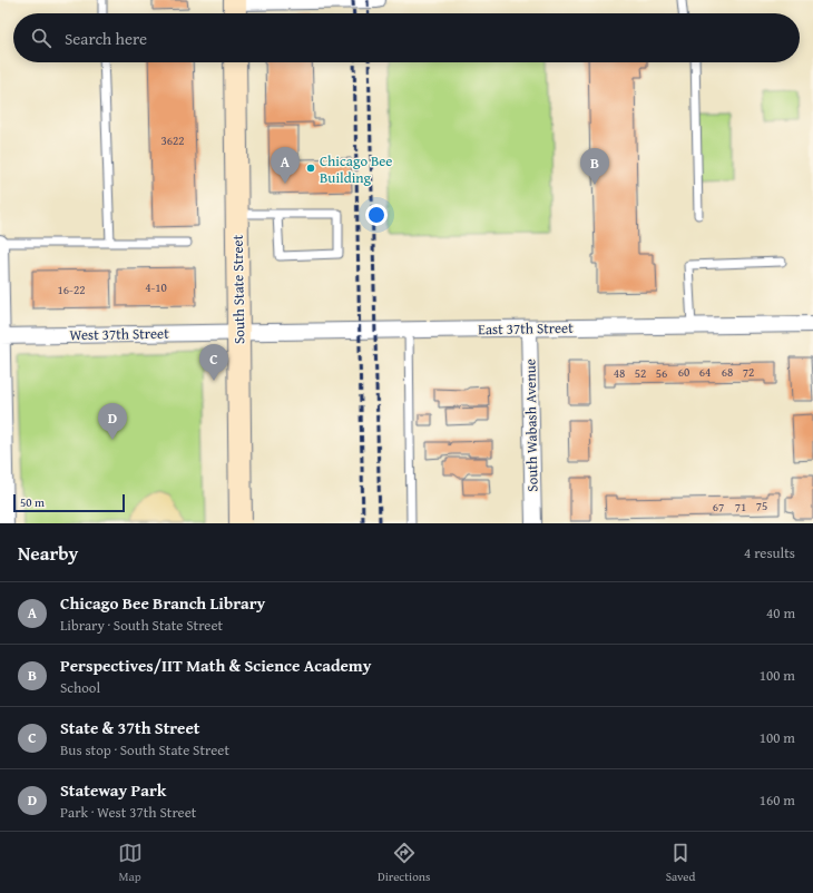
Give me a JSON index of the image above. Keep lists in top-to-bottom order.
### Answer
{
  "streets": {
    "main road": ["South State Street"],
    "street": ["East 37th Street", "West 37th Street", "South Wabash Avenue"]
  },
  "crossings": [
    ["South State Street", "East 37th Street"],
    ["South State Street", "West 37th Street"],
    ["East 37th Street", "West 37th Street"],
    ["East 37th Street", "South Wabash Avenue"]
  ],
  "places": ["Chicago Bee Building"],
  "house_numbers": [
    "3622",
    "4-10",
    "16-22",
    "60",
    "64",
    "68",
    "72",
    "48",
    "52",
    "56",
    "75",
    "67",
    "71"
  ],
  "scale_bar": "50 m",
  "page": {
    "search": "Search here",
    "pins": [
      "A",
      "B",
      "C",
      "D"
    ],
    "scale": "50 m",
    "heading": ["Nearby", "4 results"],
    "list": [
      {
        "mark": "A",
        "name": "Chicago Bee Branch Library",
        "note": "Library · South State Street",
        "value": "40 m"
      },
      {
        "mark": "B",
        "name": "Perspectives/IIT Math & Science Academy",
        "note": "School",
        "value": "100 m"
      },
      {
        "mark": "C",
        "name": "State & 37th Street",
        "note": "Bus stop · South State Street",
        "value": "100 m"
      },
      {
        "mark": "D",
        "name": "Stateway Park",
        "note": "Park · West 37th Street",
        "value": "160 m"
      }
    ],
    "nav": ["Map", "Directions", "Saved"]
  }
}
